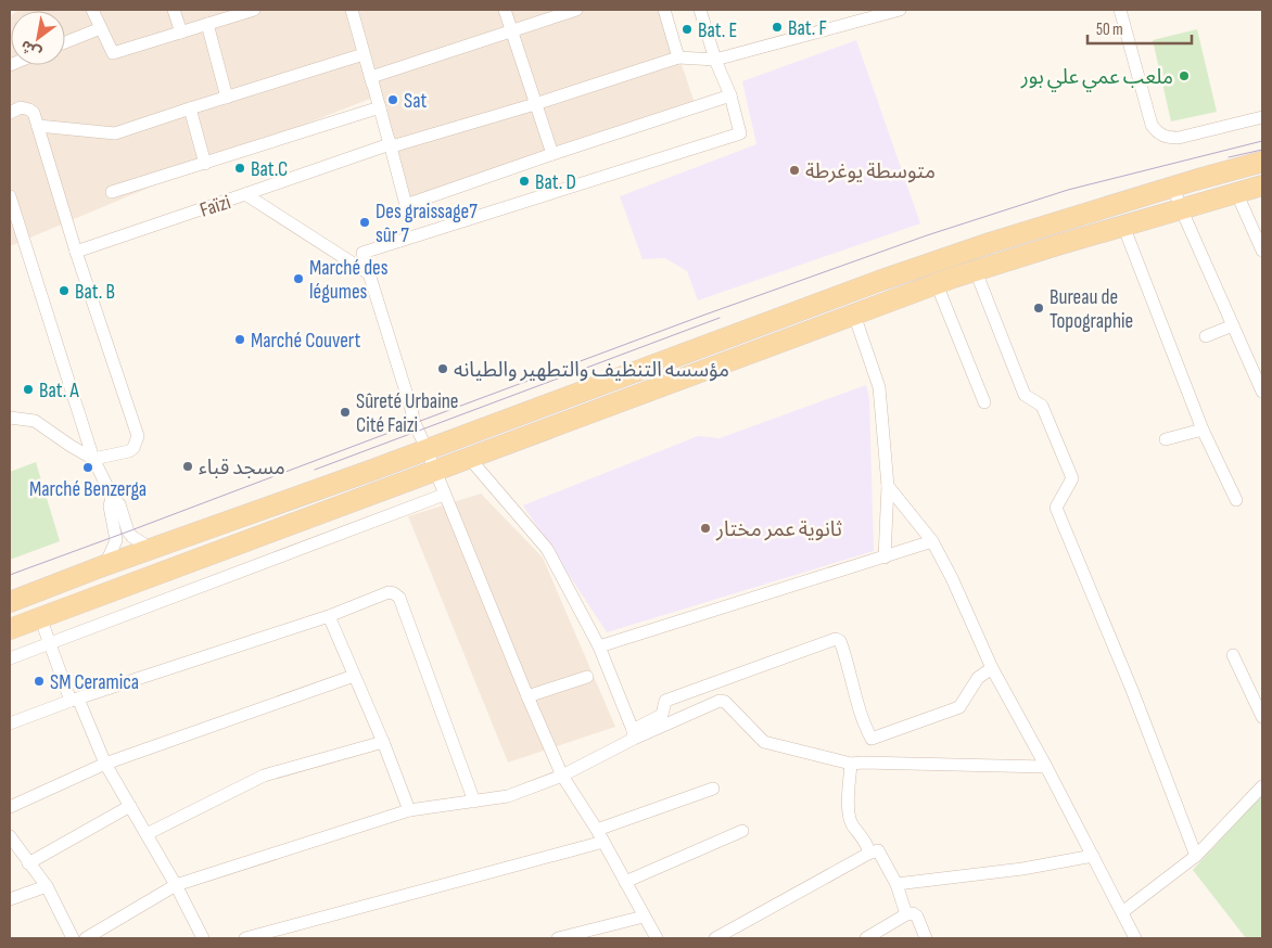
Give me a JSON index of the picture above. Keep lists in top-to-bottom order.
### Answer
{
  "streets": {
    "street": ["Faïzi"]
  },
  "places": [
    "Bat. F",
    "Bat. E",
    "ملعب عمي علي بور",
    "Sat",
    "Bat.C",
    "متوسطة يوغرطة",
    "Bat. D",
    "Des graissage7 sûr 7",
    "Marché des légumes",
    "Bat. B",
    "Bureau de Topographie",
    "Marché Couvert",
    "مؤسسه التنظيف والتطهير والطيانه",
    "Bat. A",
    "Sûreté Urbaine Cité Faizi",
    "مسجد قباء",
    "Marché Benzerga",
    "ثانوية عمر مختار",
    "SM Ceramica"
  ],
  "scale_bar": "50 m",
  "north": "bottom left"
}
